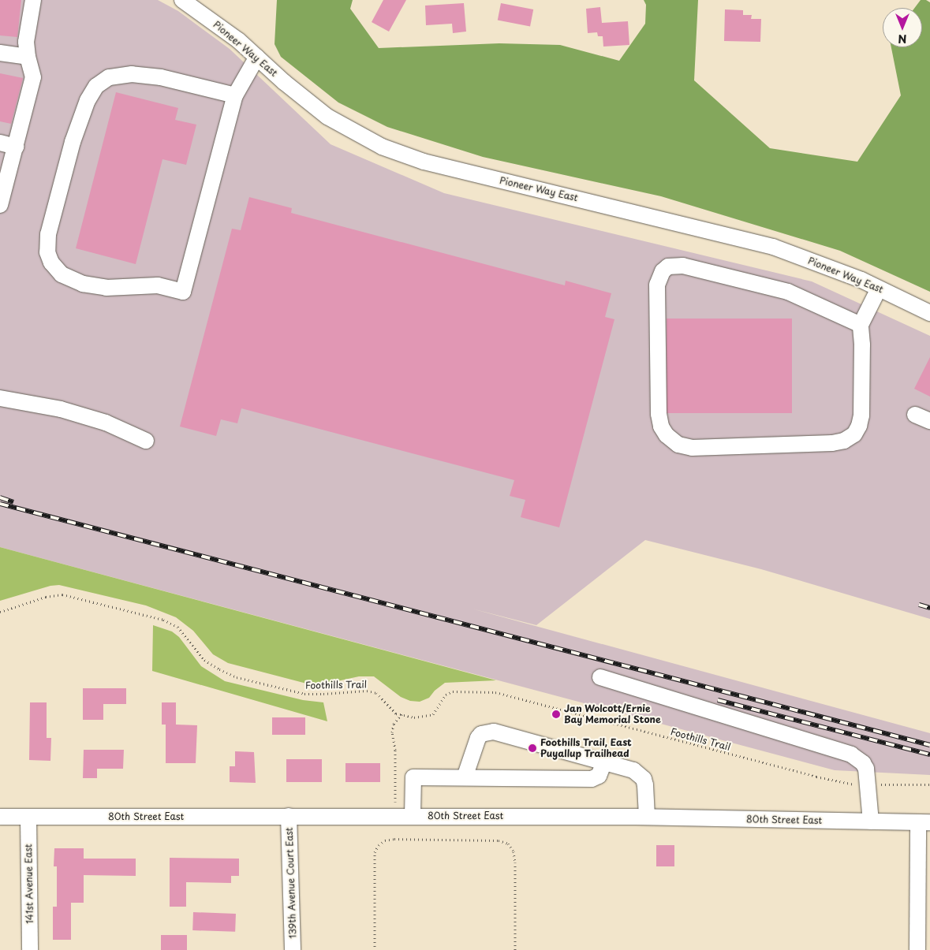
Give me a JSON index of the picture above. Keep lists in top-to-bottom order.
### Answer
{
  "streets": {
    "street": [
      "Pioneer Way East",
      "80th Street East",
      "139th Avenue Court East",
      "141st Avenue East"
    ],
    "path": ["Foothills Trail"]
  },
  "crossings": [
    ["80th Street East", "139th Avenue Court East"],
    ["80th Street East", "141st Avenue East"]
  ],
  "places": ["Jan Wolcott/Ernie Bay Memorial Stone", "Foothills Trail, East Puyallup Trailhead"],
  "north": "bottom"
}
